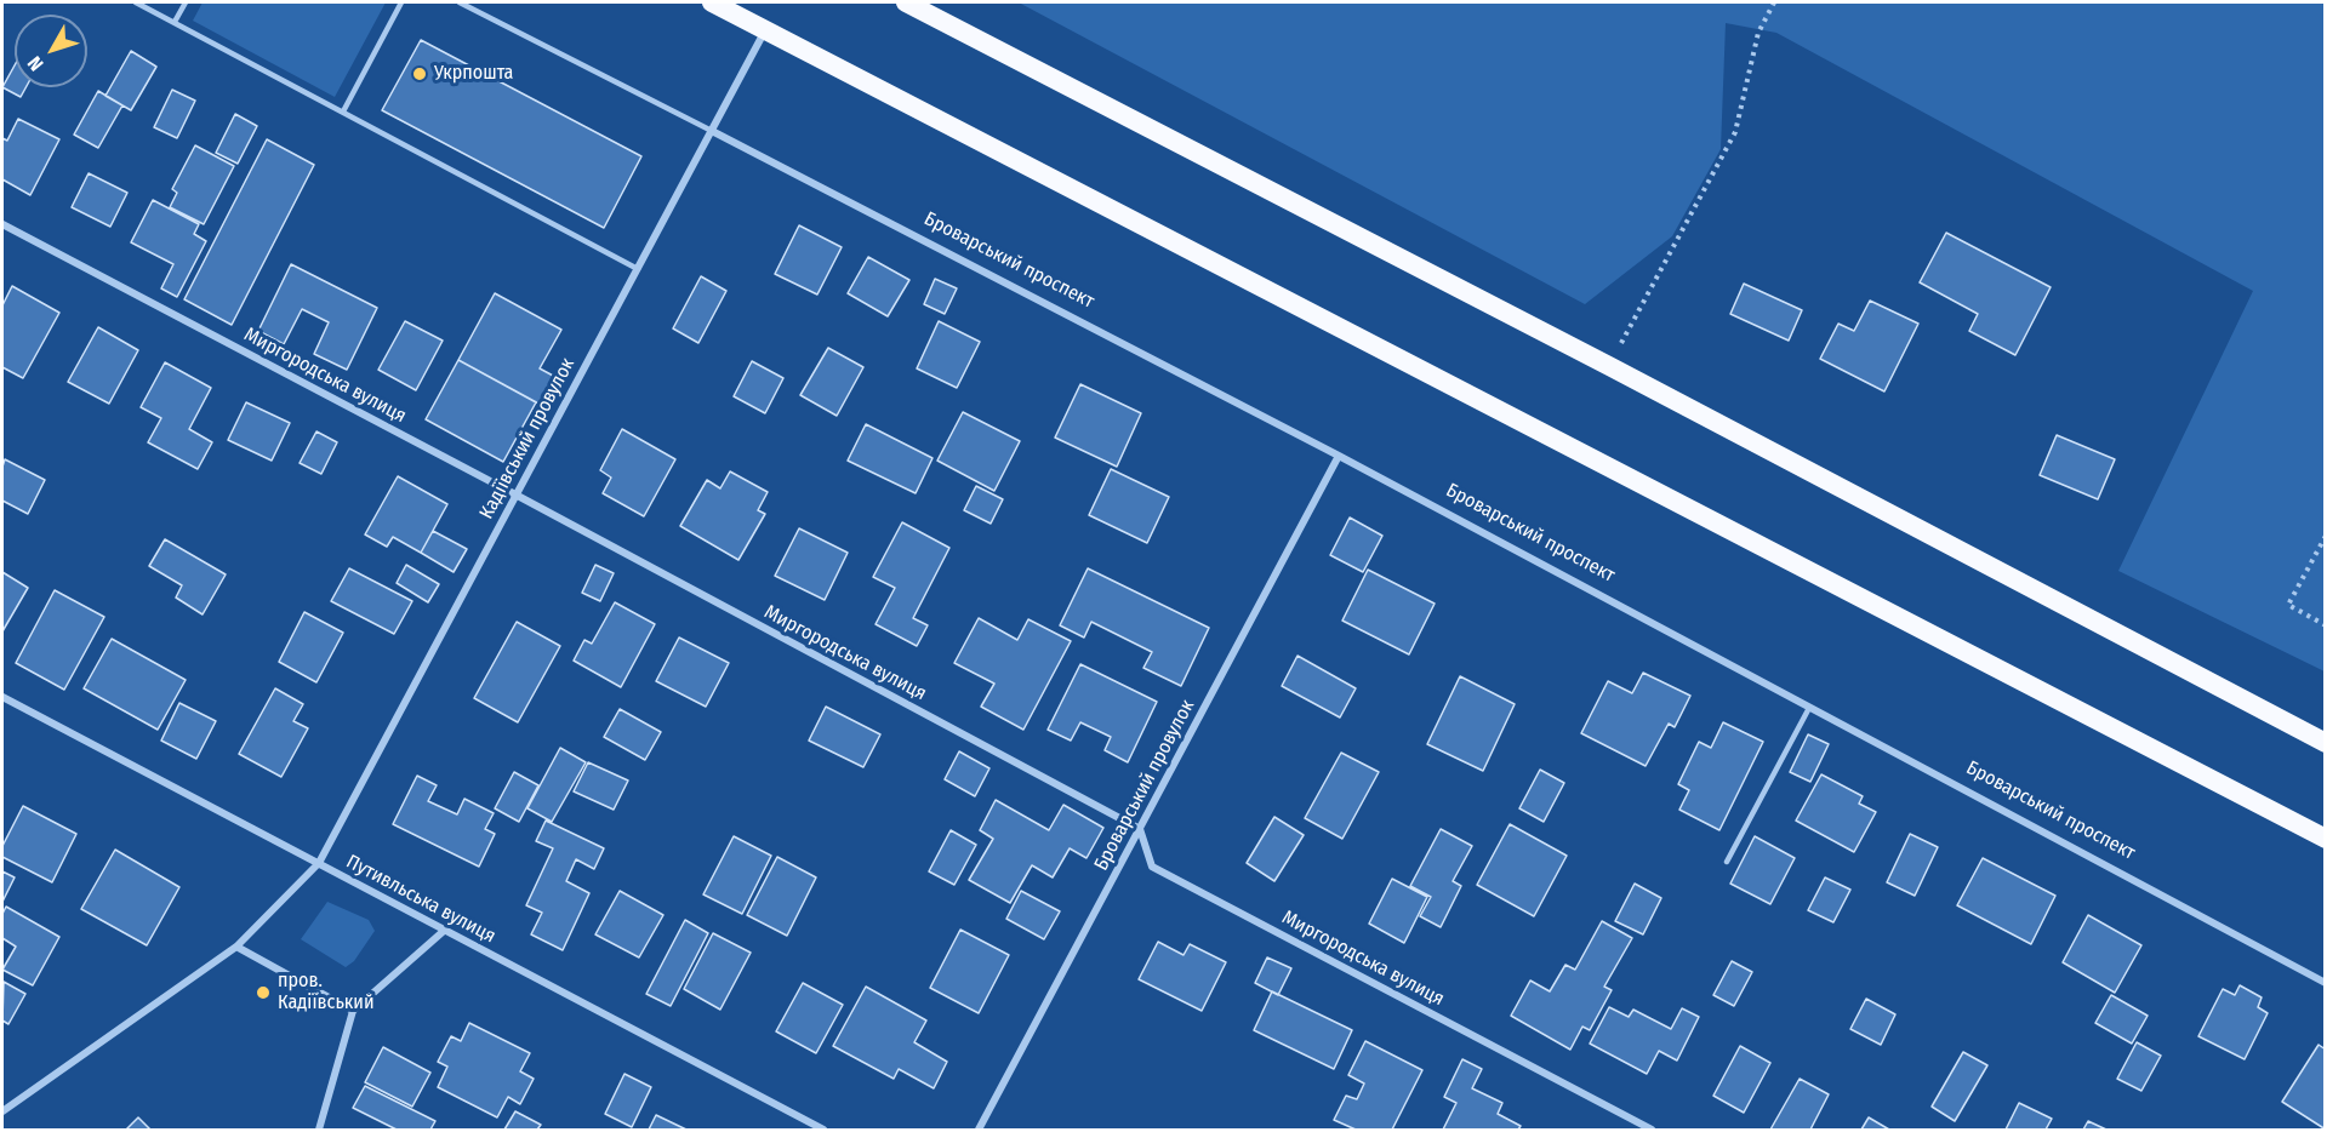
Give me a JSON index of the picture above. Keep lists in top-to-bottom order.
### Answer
{
  "streets": {
    "street": [
      "Броварський проспект",
      "Миргородська вулиця",
      "Кадіївський провулок",
      "Броварський провулок",
      "Путивльська вулиця"
    ]
  },
  "crossings": [
    ["Броварський проспект", "Кадіївський провулок"],
    ["Броварський проспект", "Броварський провулок"],
    ["Миргородська вулиця", "Кадіївський провулок"],
    ["Миргородська вулиця", "Броварський провулок"],
    ["Кадіївський провулок", "Путивльська вулиця"]
  ],
  "places": ["Укрпошта", "пров. Кадіївський"],
  "north": "bottom left"
}
